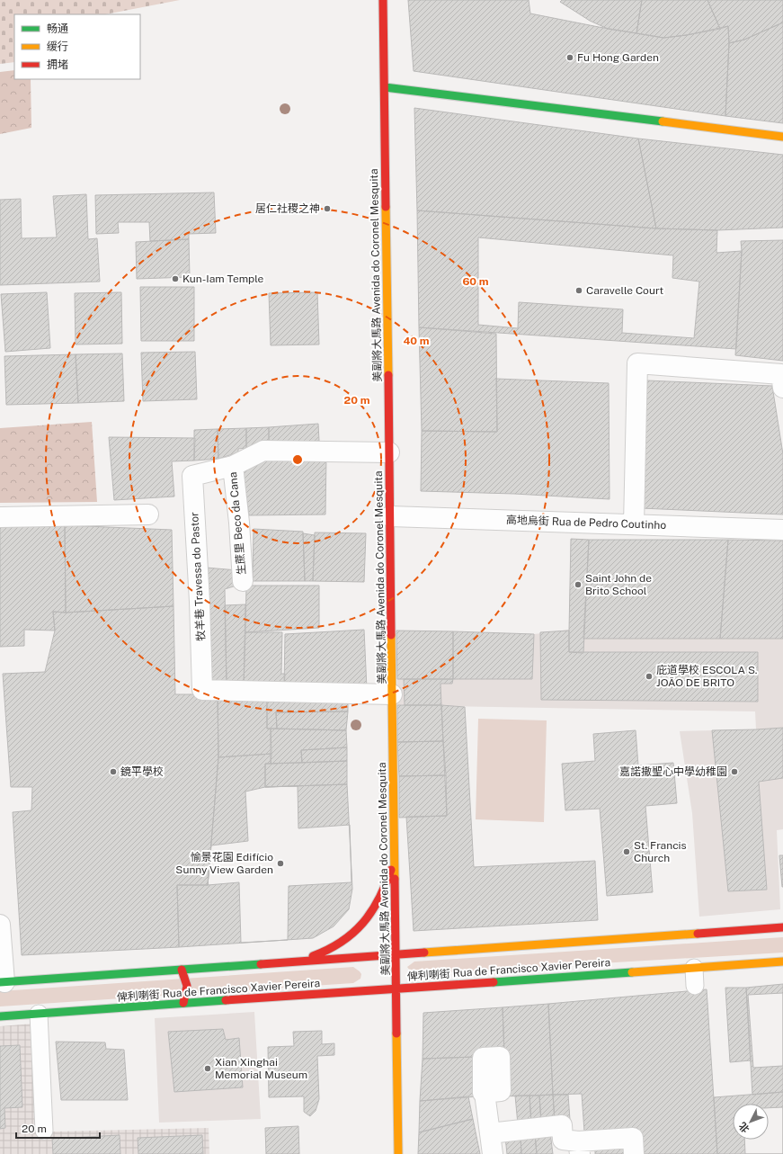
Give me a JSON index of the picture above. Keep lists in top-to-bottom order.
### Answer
{
  "streets": {
    "street": [
      "美副將大馬路 Avenida do Coronel Mesquita",
      "高地烏街 Rua de Pedro Coutinho",
      "生蔗里 Beco da Cana",
      "牧羊巷 Travessa do Pastor",
      "俾利喇街 Rua de Francisco Xavier Pereira"
    ]
  },
  "crossings": [
    ["美副將大馬路 Avenida do Coronel Mesquita", "高地烏街 Rua de Pedro Coutinho"],
    ["美副將大馬路 Avenida do Coronel Mesquita", "牧羊巷 Travessa do Pastor"],
    ["美副將大馬路 Avenida do Coronel Mesquita", "俾利喇街 Rua de Francisco Xavier Pereira"],
    ["生蔗里 Beco da Cana", "牧羊巷 Travessa do Pastor"]
  ],
  "places": [
    "Fu Hong Garden",
    "居仁社稷之神",
    "Kun-Iam Temple",
    "Caravelle Court",
    "Saint John de Brito School",
    "庇道學校 ESCOLA S. JOÃO DE BRITO",
    "鏡平學校",
    "嘉諾撒聖心中學幼稚園",
    "St. Francis Church",
    "愉景花園 Edifício Sunny View Garden",
    "Xian Xinghai Memorial Museum"
  ],
  "legend": ["畅通", "缓行", "拥堵"],
  "scale_bar": "20 m",
  "north": "bottom left",
  "rings": ["60 m", "40 m", "20 m"]
}
